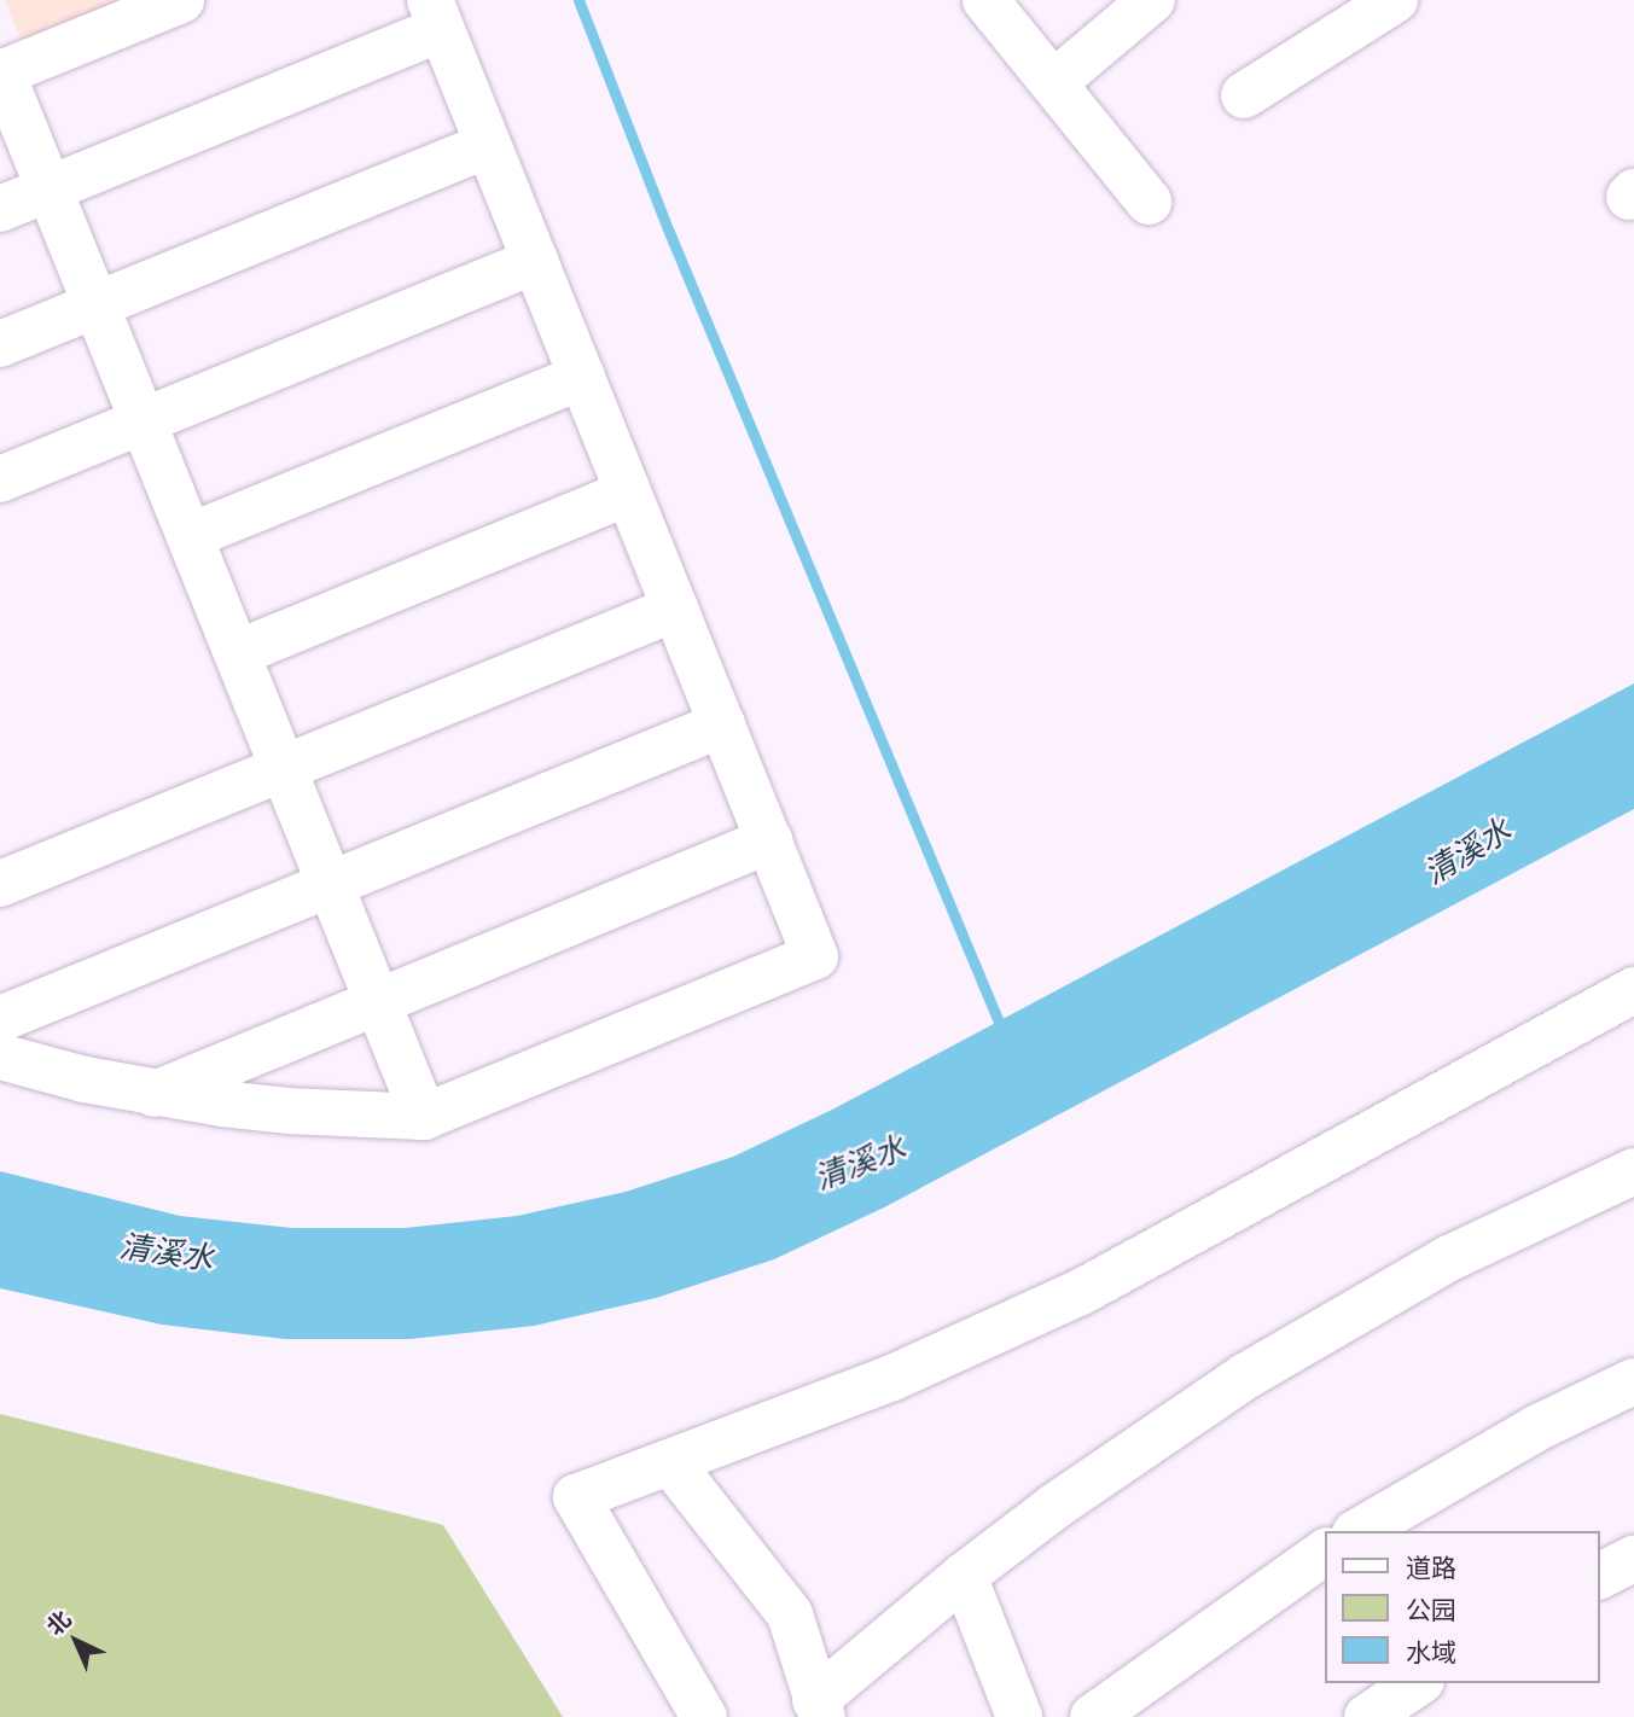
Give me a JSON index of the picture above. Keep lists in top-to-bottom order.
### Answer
{
  "water": ["清溪水"],
  "legend": ["道路", "公园", "水域"],
  "north": "top left"
}
